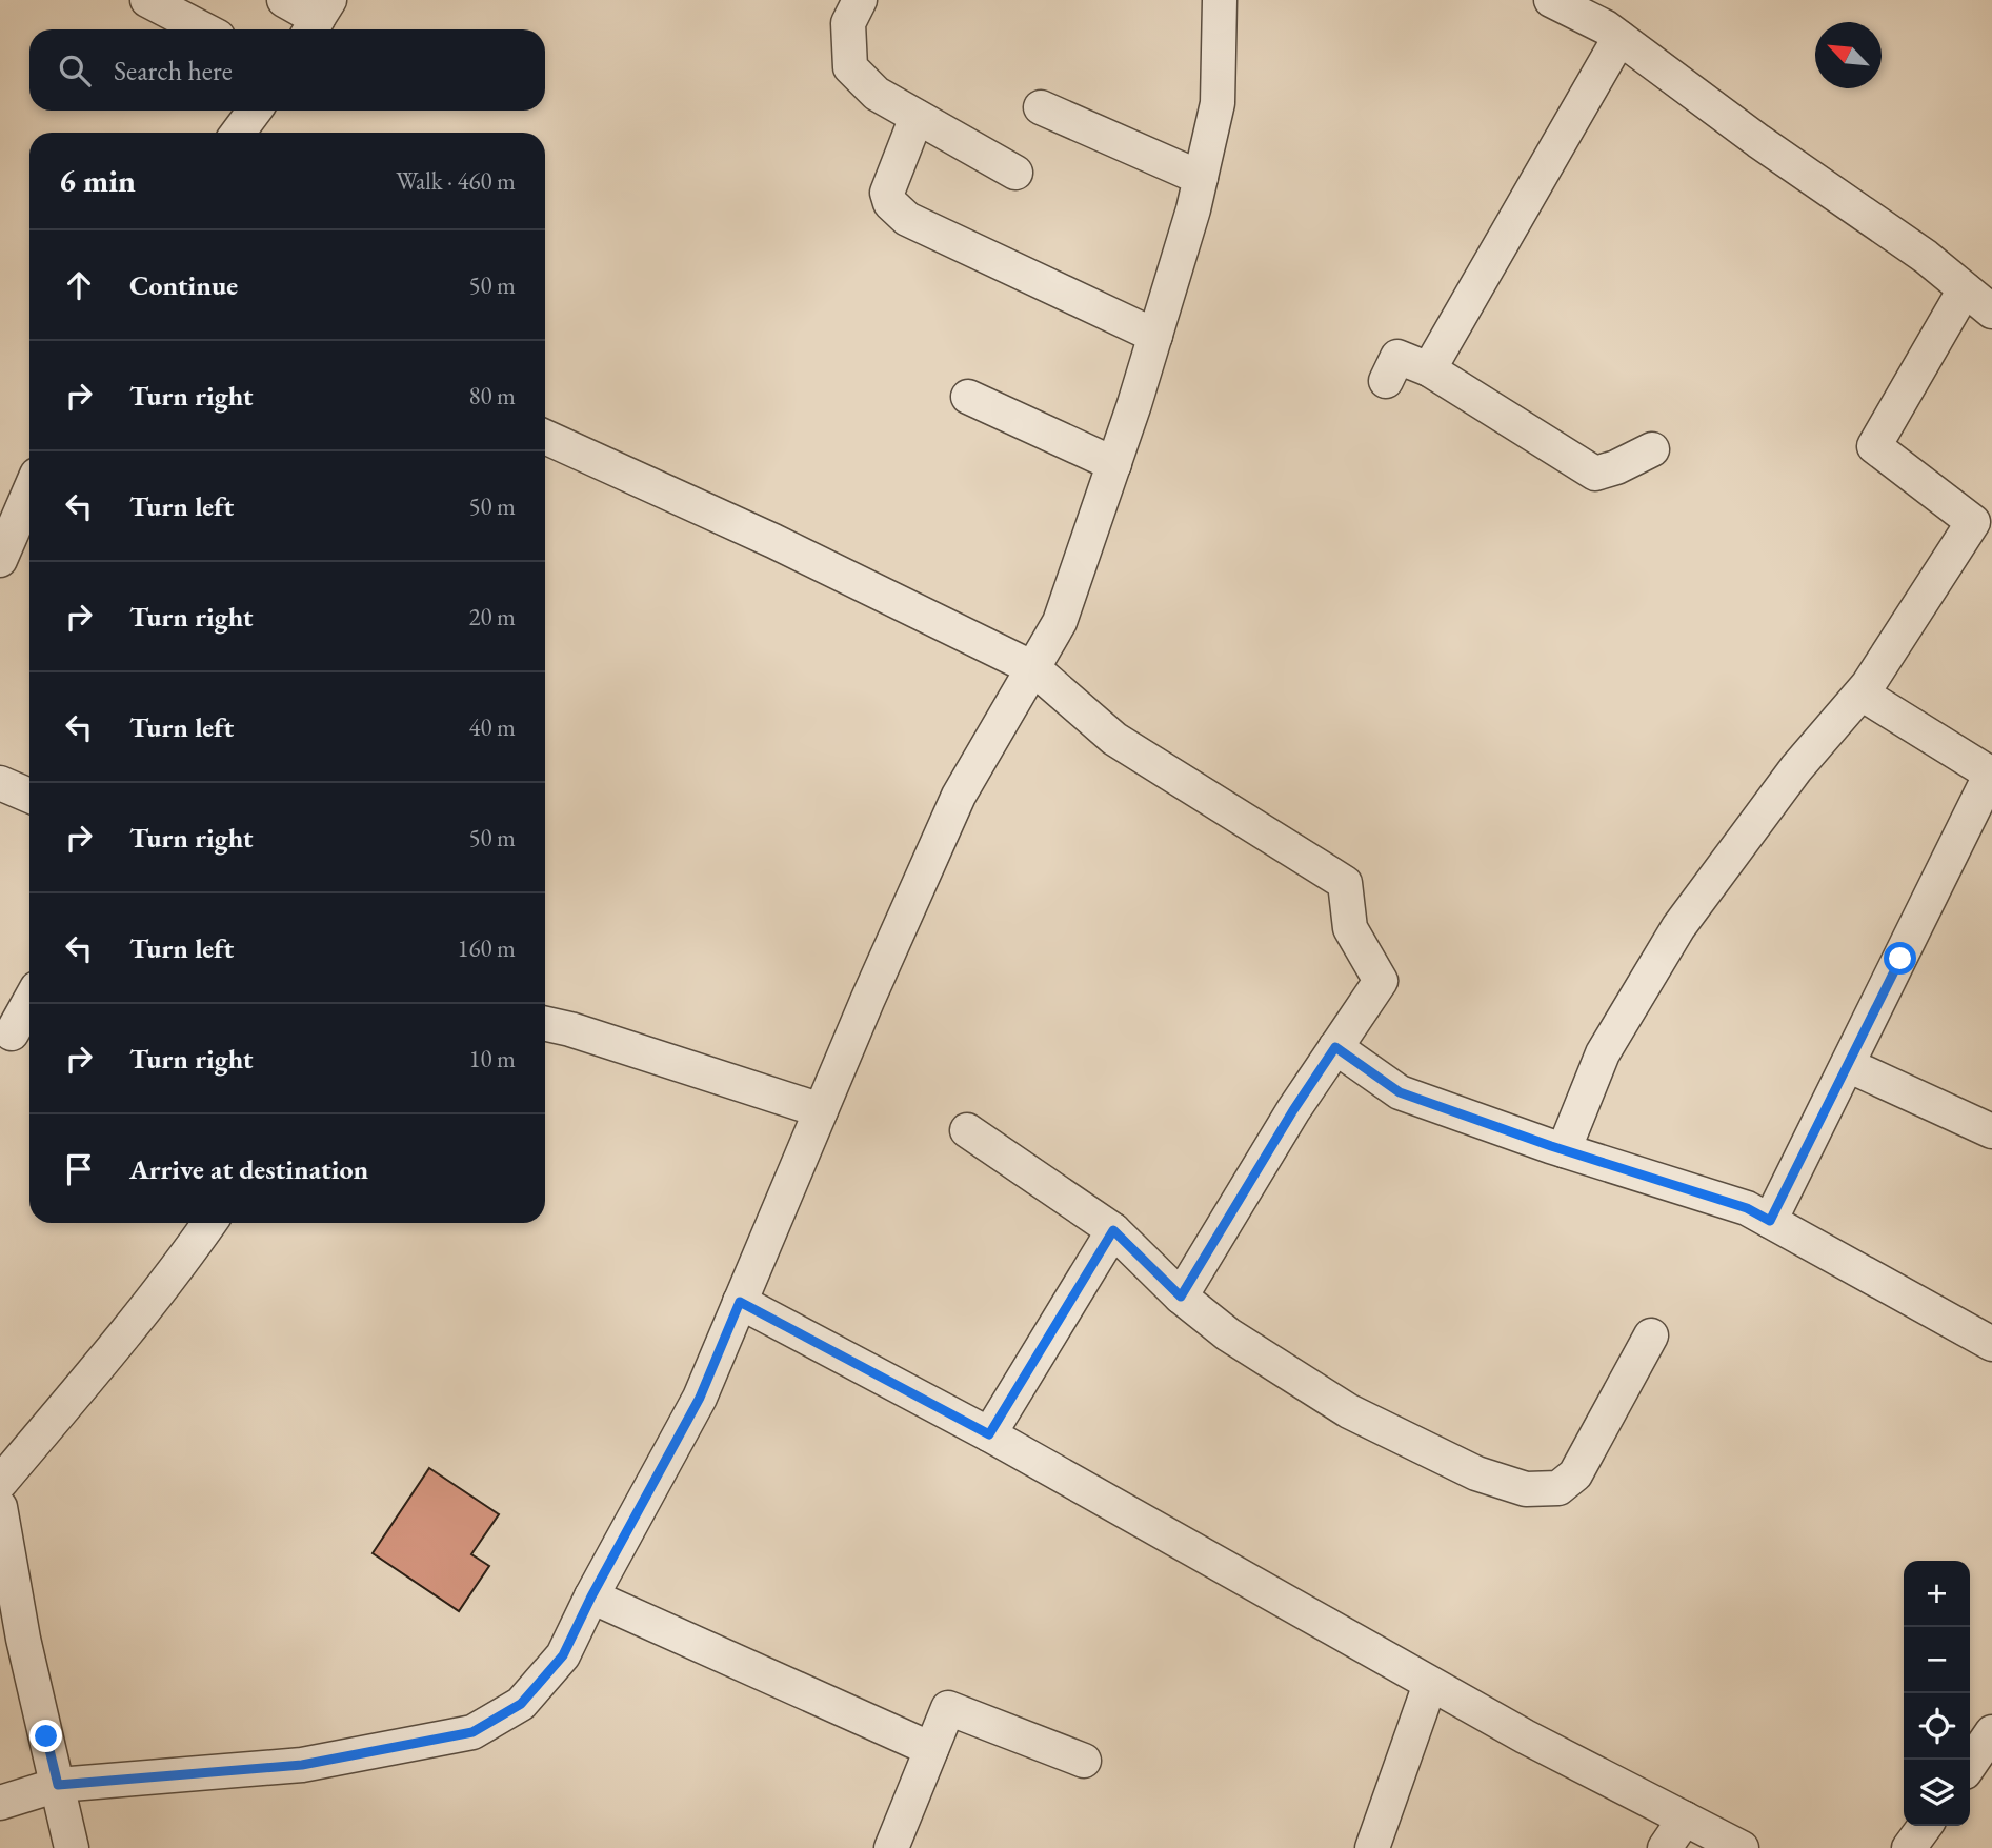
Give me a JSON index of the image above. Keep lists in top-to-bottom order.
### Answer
{
  "north": "top left",
  "page": {
    "search": "Search here",
    "heading": ["6 min", "Walk · 460 m"],
    "list": [
      ["Continue", "50 m"],
      ["Turn right", "80 m"],
      ["Turn left", "50 m"],
      ["Turn right", "20 m"],
      ["Turn left", "40 m"],
      ["Turn right", "50 m"],
      ["Turn left", "160 m"],
      ["Turn right", "10 m"],
      "Arrive at destination"
    ],
    "map_buttons": ["+", "−"]
  }
}
